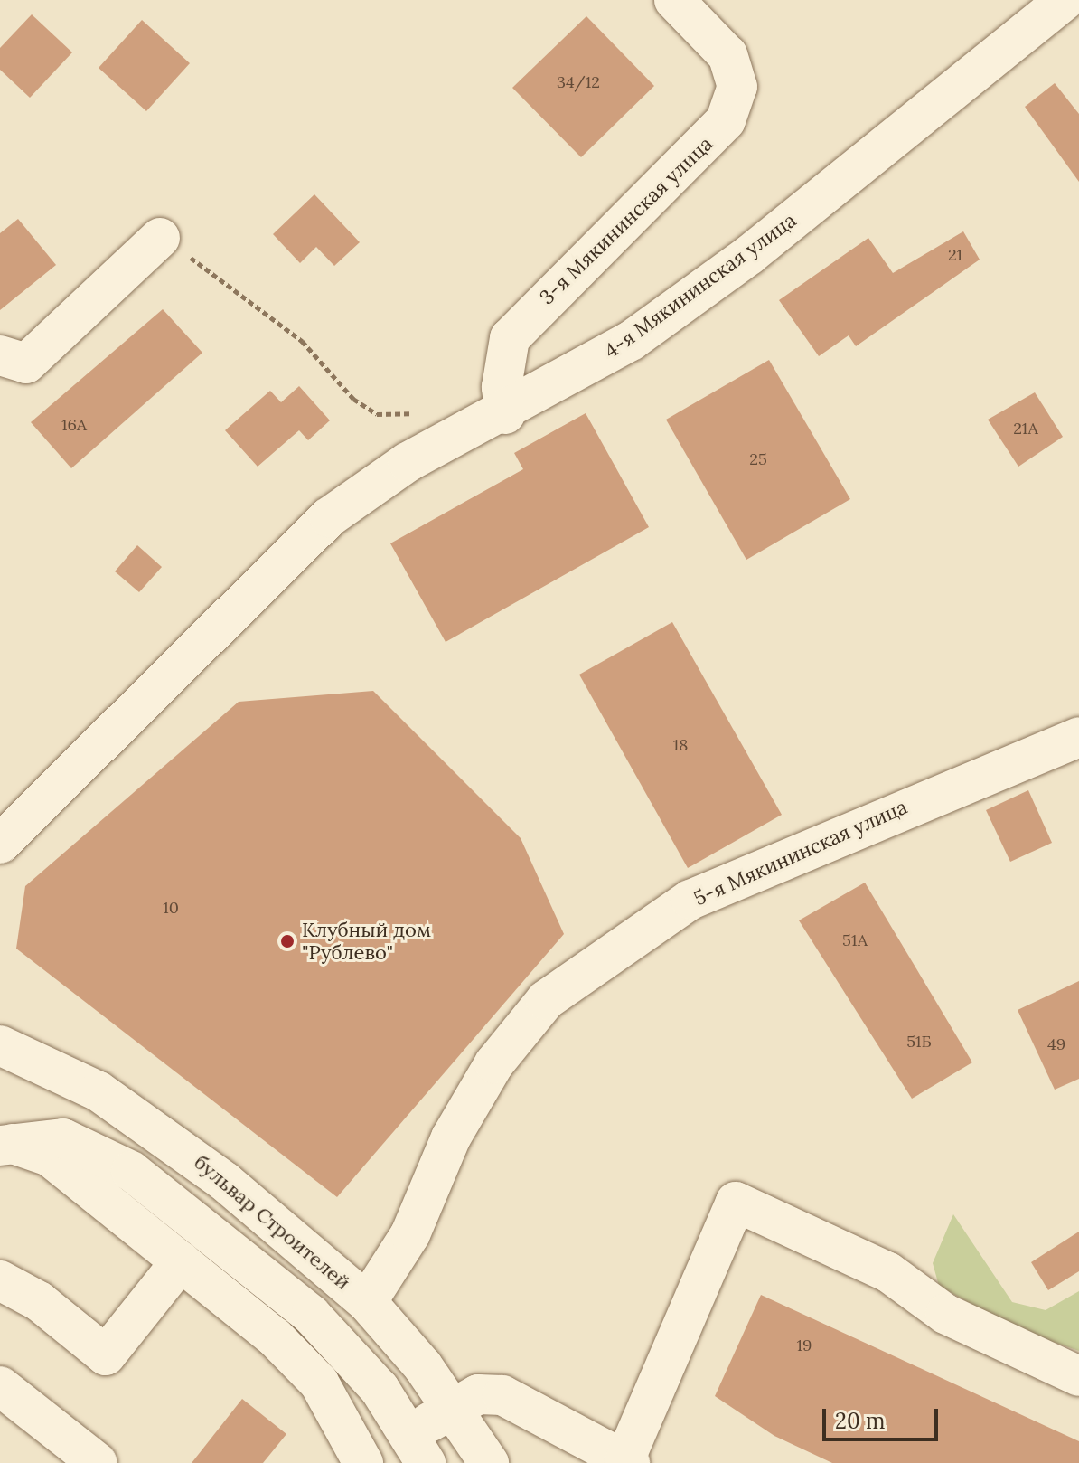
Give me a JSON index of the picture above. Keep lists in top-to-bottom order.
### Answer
{
  "streets": {
    "street": [
      "3-я Мякининская улица",
      "4-я Мякининская улица",
      "5-я Мякининская улица",
      "бульвар Строителей"
    ]
  },
  "crossings": [
    ["3-я Мякининская улица", "4-я Мякининская улица"],
    ["5-я Мякининская улица", "бульвар Строителей"]
  ],
  "places": ["Клубный дом \"Рублево\""],
  "house_numbers": [
    "34/12",
    "21",
    "16А",
    "21А",
    "25",
    "18",
    "10",
    "51А",
    "51Б",
    "49",
    "19"
  ],
  "scale_bar": "20 m"
}
